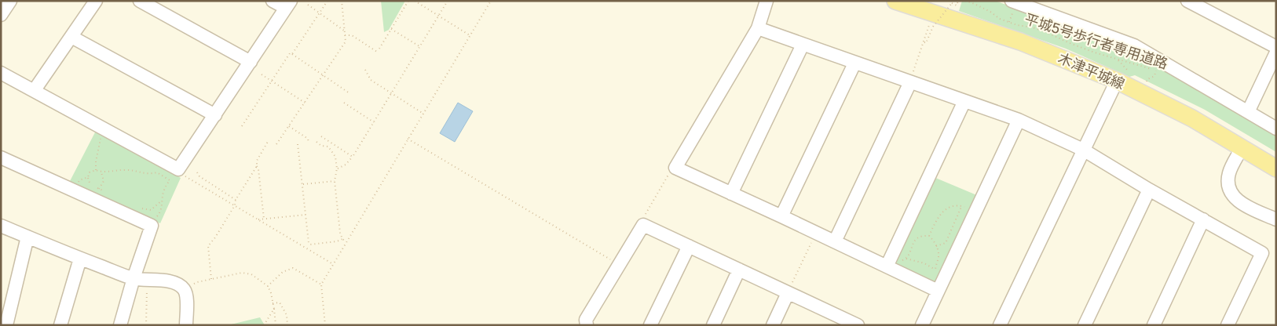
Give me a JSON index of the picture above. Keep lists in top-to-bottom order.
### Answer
{
  "streets": {
    "main road": ["木津平城線"],
    "path": ["平城5号歩行者専用道路"]
  }
}
